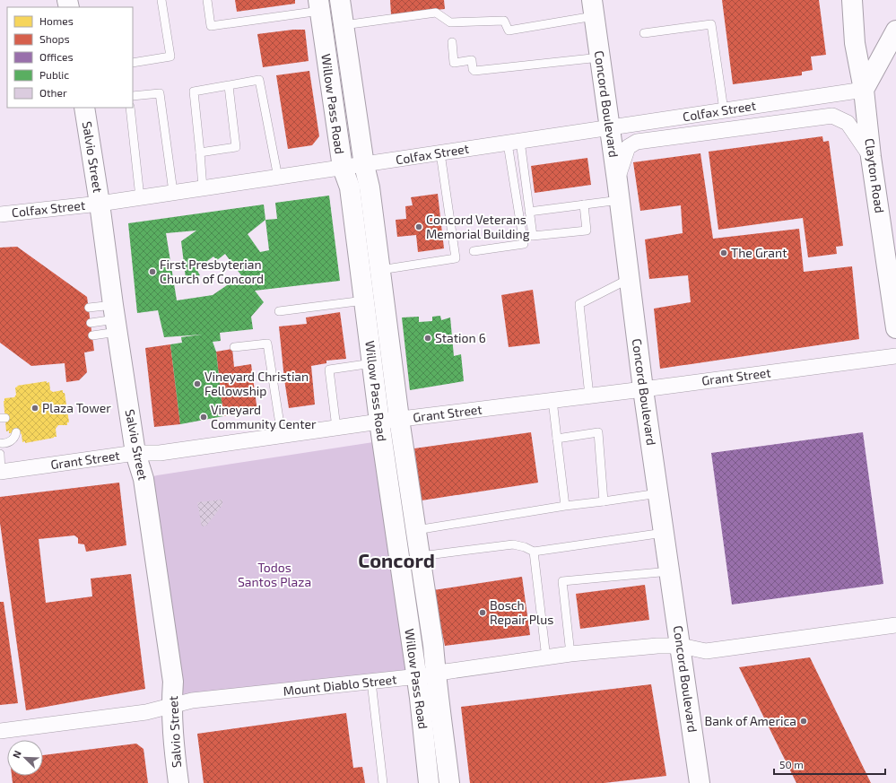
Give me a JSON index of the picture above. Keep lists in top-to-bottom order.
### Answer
{
  "streets": {
    "main road": [
      "Willow Pass Road",
      "Concord Boulevard",
      "Salvio Street",
      "Clayton Road"
    ],
    "street": ["Colfax Street", "Grant Street", "Mount Diablo Street"]
  },
  "crossings": [
    ["Willow Pass Road", "Colfax Street"],
    ["Willow Pass Road", "Grant Street"],
    ["Willow Pass Road", "Mount Diablo Street"],
    ["Concord Boulevard", "Colfax Street"],
    ["Concord Boulevard", "Grant Street"],
    ["Concord Boulevard", "Mount Diablo Street"],
    ["Colfax Street", "Salvio Street"],
    ["Colfax Street", "Clayton Road"],
    ["Salvio Street", "Grant Street"],
    ["Salvio Street", "Mount Diablo Street"]
  ],
  "districts": ["Concord"],
  "parks": ["Todos Santos Plaza"],
  "places": [
    "Concord Veterans Memorial Building",
    "The Grant",
    "First Presbyterian Church of Concord",
    "Station 6",
    "Vineyard Christian Fellowship",
    "Plaza Tower",
    "Vineyard Community Center",
    "Bosch Repair Plus",
    "Bank of America"
  ],
  "legend": [
    "Homes",
    "Shops",
    "Offices",
    "Public",
    "Other"
  ],
  "scale_bar": "50 m",
  "north": "top left"
}
